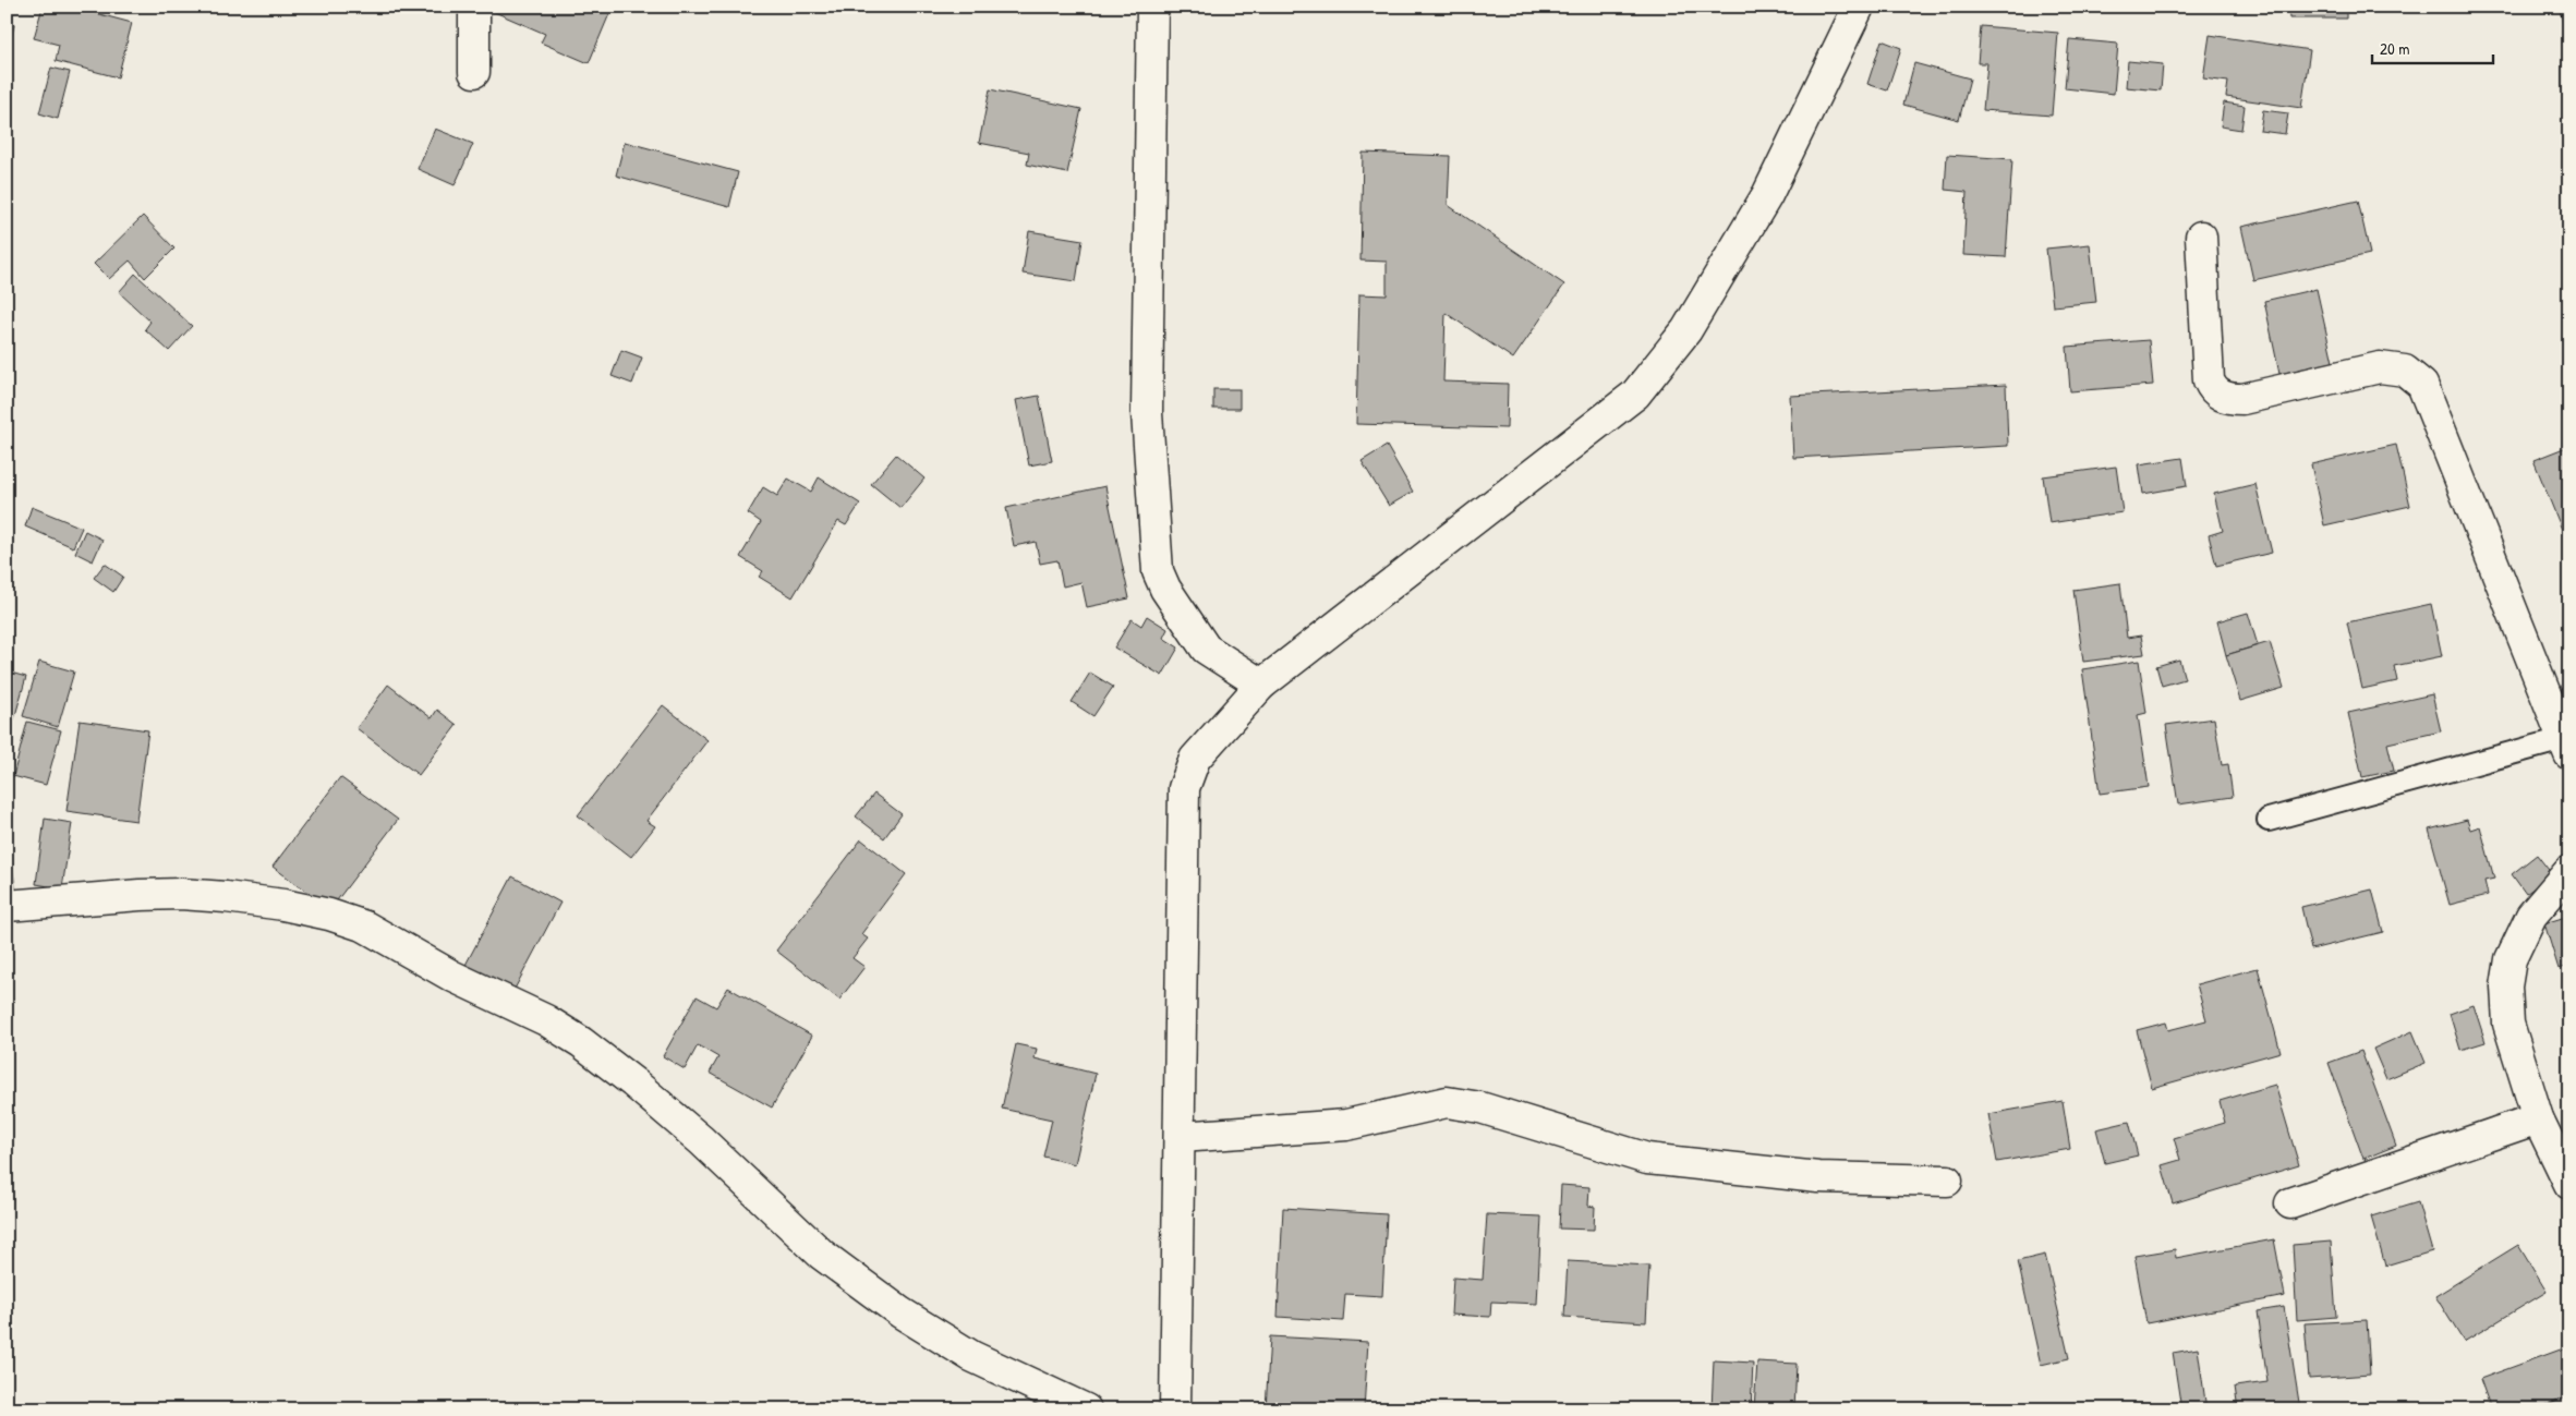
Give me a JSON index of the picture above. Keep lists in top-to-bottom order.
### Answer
{
  "scale_bar": "20 m"
}
